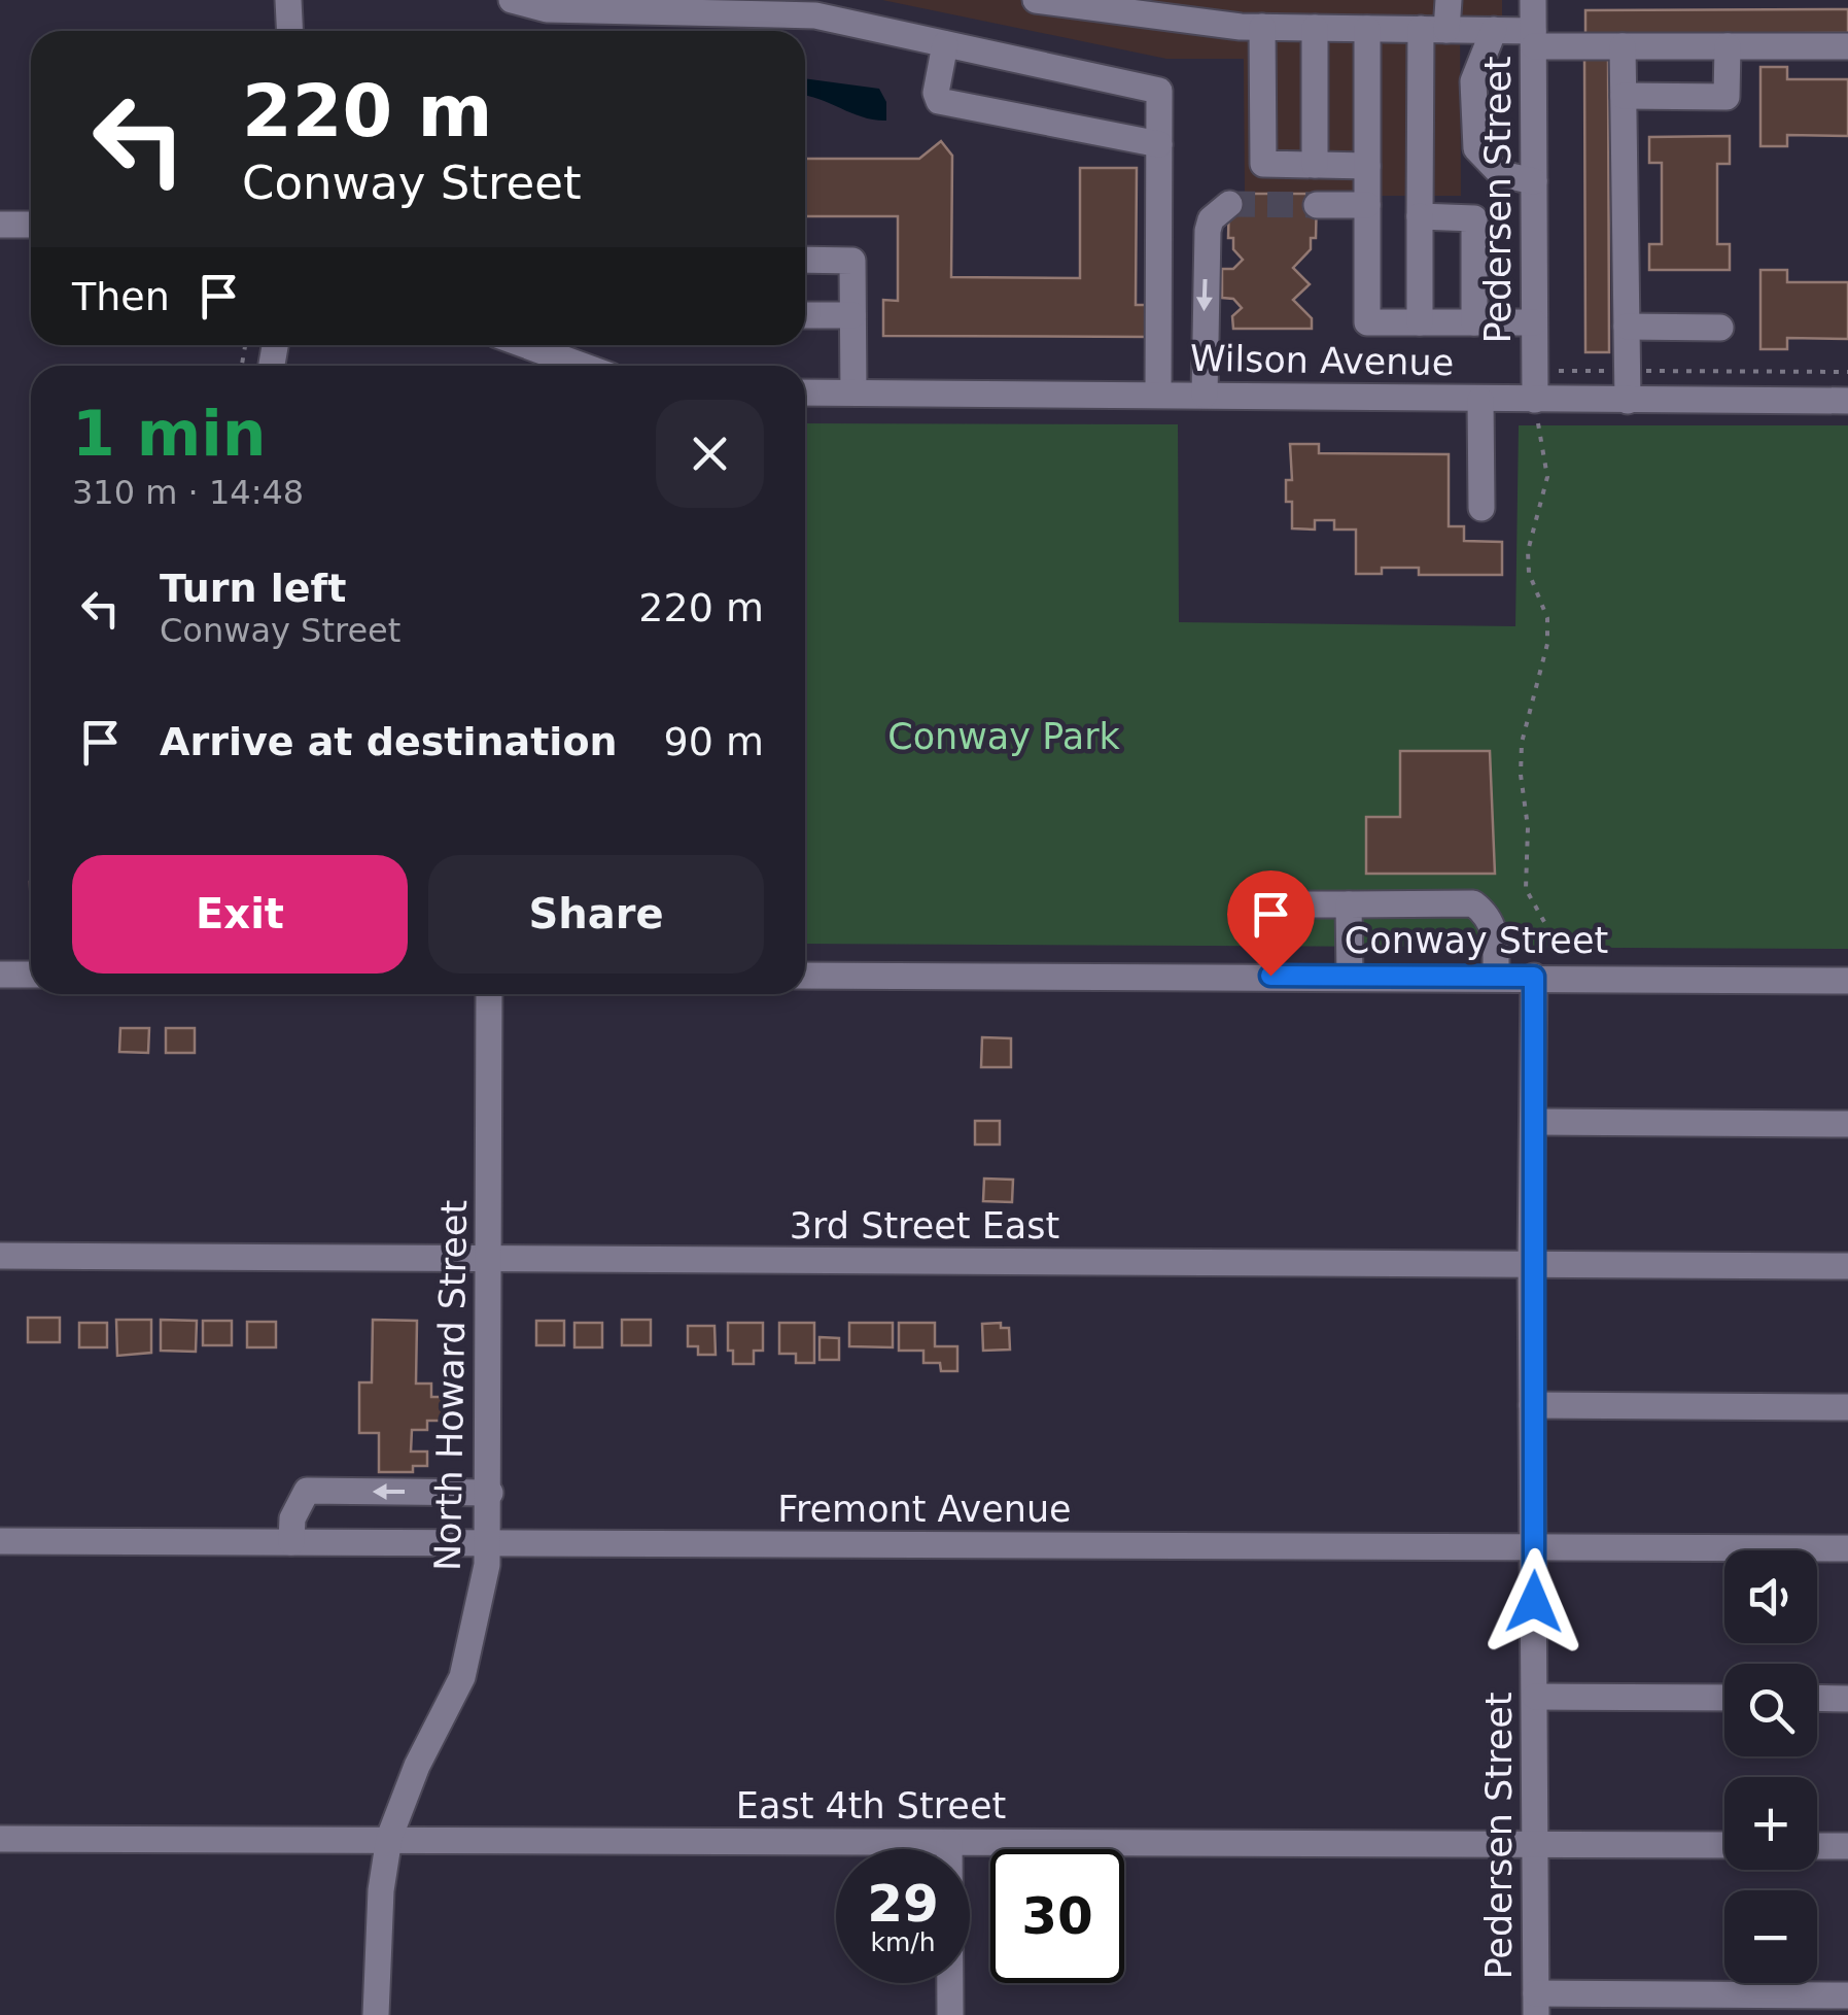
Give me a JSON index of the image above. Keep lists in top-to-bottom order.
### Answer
{
  "streets": {
    "street": [
      "Pedersen Street",
      "Wilson Avenue",
      "Conway Street",
      "3rd Street East",
      "North Howard Street",
      "Fremont Avenue",
      "East 4th Street"
    ]
  },
  "crossings": [
    ["Pedersen Street", "Wilson Avenue"],
    ["Pedersen Street", "Conway Street"],
    ["Pedersen Street", "3rd Street East"],
    ["Pedersen Street", "Fremont Avenue"],
    ["Pedersen Street", "East 4th Street"],
    ["3rd Street East", "North Howard Street"],
    ["North Howard Street", "Fremont Avenue"],
    ["North Howard Street", "East 4th Street"]
  ],
  "parks": ["Conway Park"],
  "page": {
    "turn": ["220 m", "Conway Street"],
    "then": "Then",
    "heading": ["1 min", "310 m · 14:48"],
    "list": [
      {
        "name": "Turn left",
        "note": "Conway Street",
        "value": "220 m"
      },
      {
        "name": "Arrive at destination",
        "value": "90 m"
      }
    ],
    "buttons": ["Exit", "Share"],
    "map_buttons": ["+", "−"],
    "speed": "29 km/h",
    "limit": "30"
  }
}
